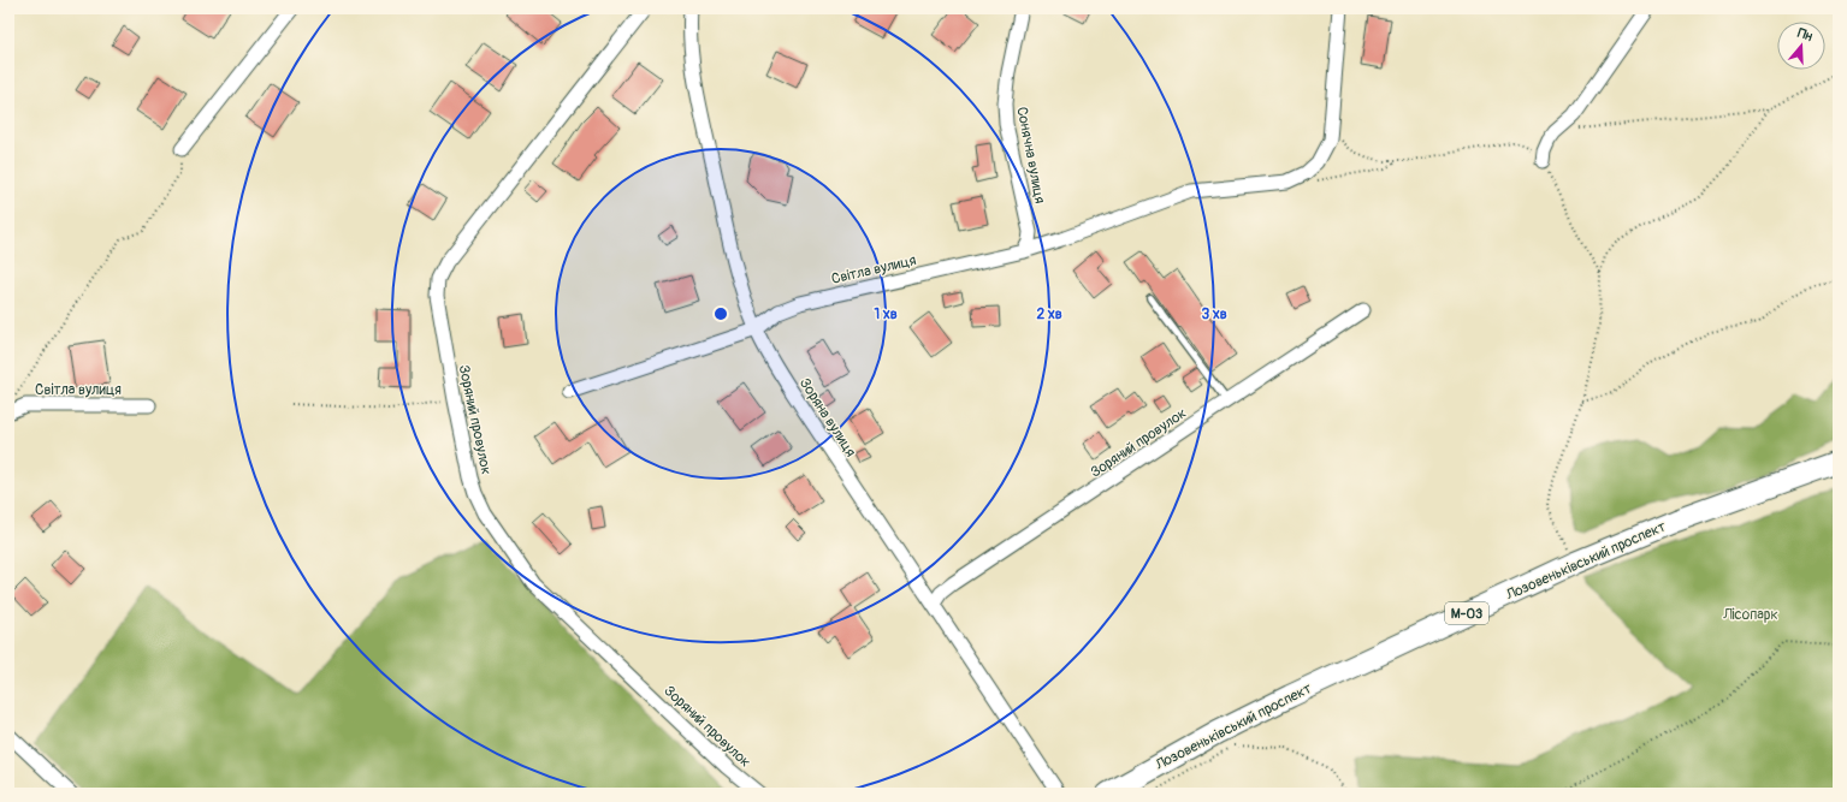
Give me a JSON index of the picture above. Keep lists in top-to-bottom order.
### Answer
{
  "streets": {
    "highway": ["Лозовеньківський проспект", "М-03"],
    "street": [
      "Сонячна вулиця",
      "Світла вулиця",
      "Зоряна вулиця",
      "Зоряний провулок"
    ]
  },
  "crossings": [
    ["Сонячна вулиця", "Світла вулиця"],
    ["Світла вулиця", "Зоряна вулиця"],
    ["Зоряна вулиця", "Зоряний провулок"]
  ],
  "parks": ["Лісопарк"],
  "north": "top",
  "rings": ["1 хв", "2 хв", "3 хв"]
}
